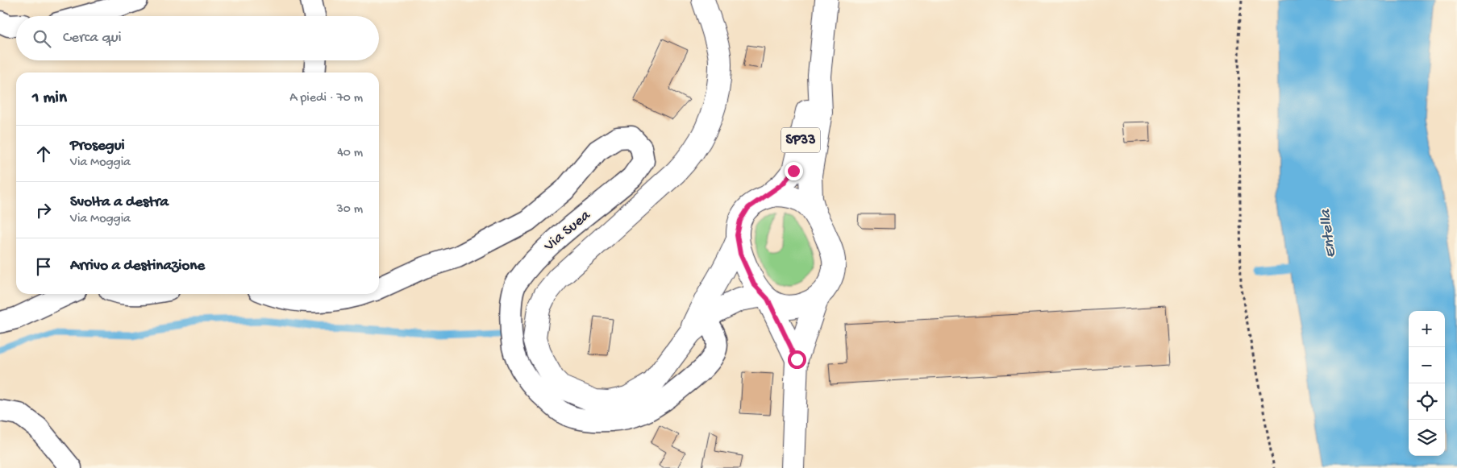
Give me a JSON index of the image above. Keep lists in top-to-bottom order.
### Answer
{
  "streets": {
    "main road": ["SP33"],
    "street": ["Via Suea"]
  },
  "water": ["Entella"],
  "page": {
    "search": "Cerca qui",
    "heading": ["1 min", "A piedi · 70 m"],
    "list": [
      ["Prosegui", "Via Moggia", "40 m"],
      ["Svolta a destra", "Via Moggia", "30 m"],
      "Arrivo a destinazione"
    ],
    "map_buttons": ["+", "−"]
  }
}
